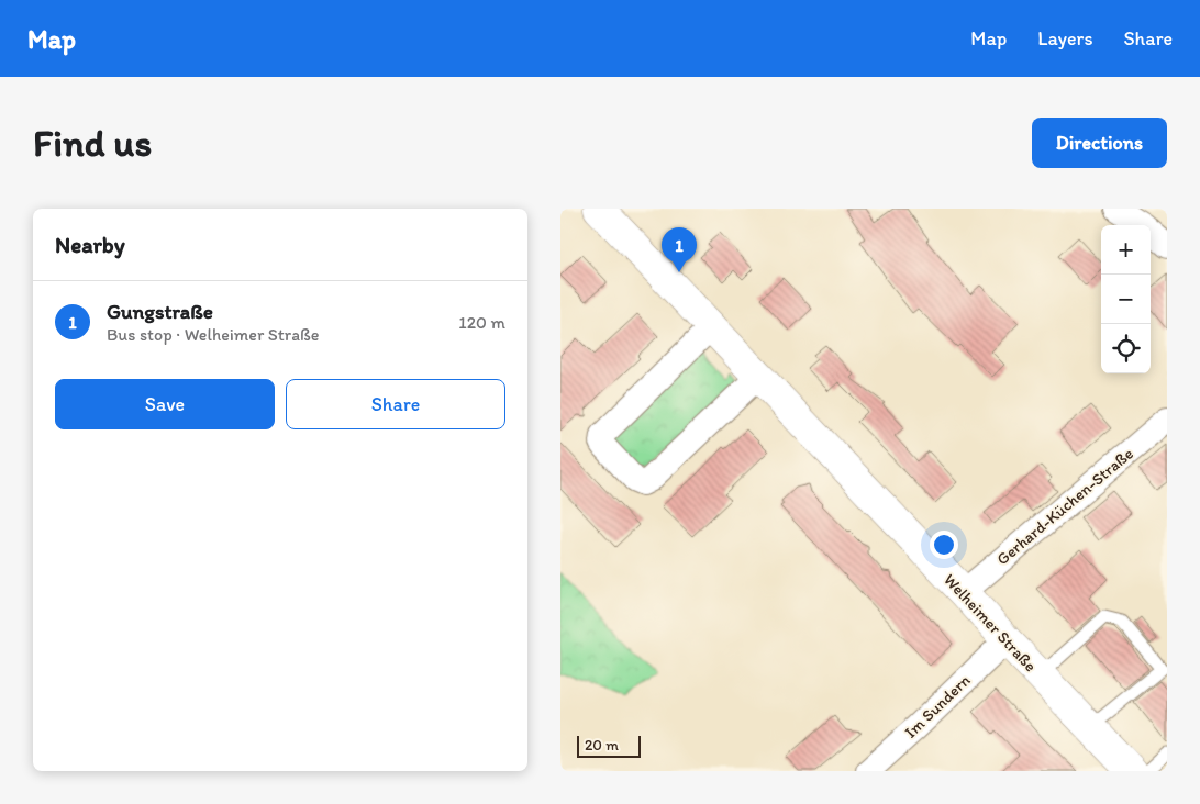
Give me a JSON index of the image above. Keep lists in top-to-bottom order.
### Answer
{
  "streets": {
    "street": ["Gerhard-Küchen-Straße", "Welheimer Straße", "Im Sundern"]
  },
  "crossings": [
    ["Gerhard-Küchen-Straße", "Welheimer Straße"],
    ["Welheimer Straße", "Im Sundern"]
  ],
  "scale_bar": "20 m",
  "page": {
    "header": "Map",
    "nav": ["Map", "Layers", "Share"],
    "buttons": [
      "Directions",
      ["Save", "Share"]
    ],
    "title": "Find us",
    "heading": "Nearby",
    "map_buttons": ["+", "−"],
    "pins": "1",
    "list": [
      {
        "mark": "1",
        "name": "Gungstraße",
        "note": "Bus stop · Welheimer Straße",
        "value": "120 m"
      }
    ],
    "scale": "20 m"
  }
}
